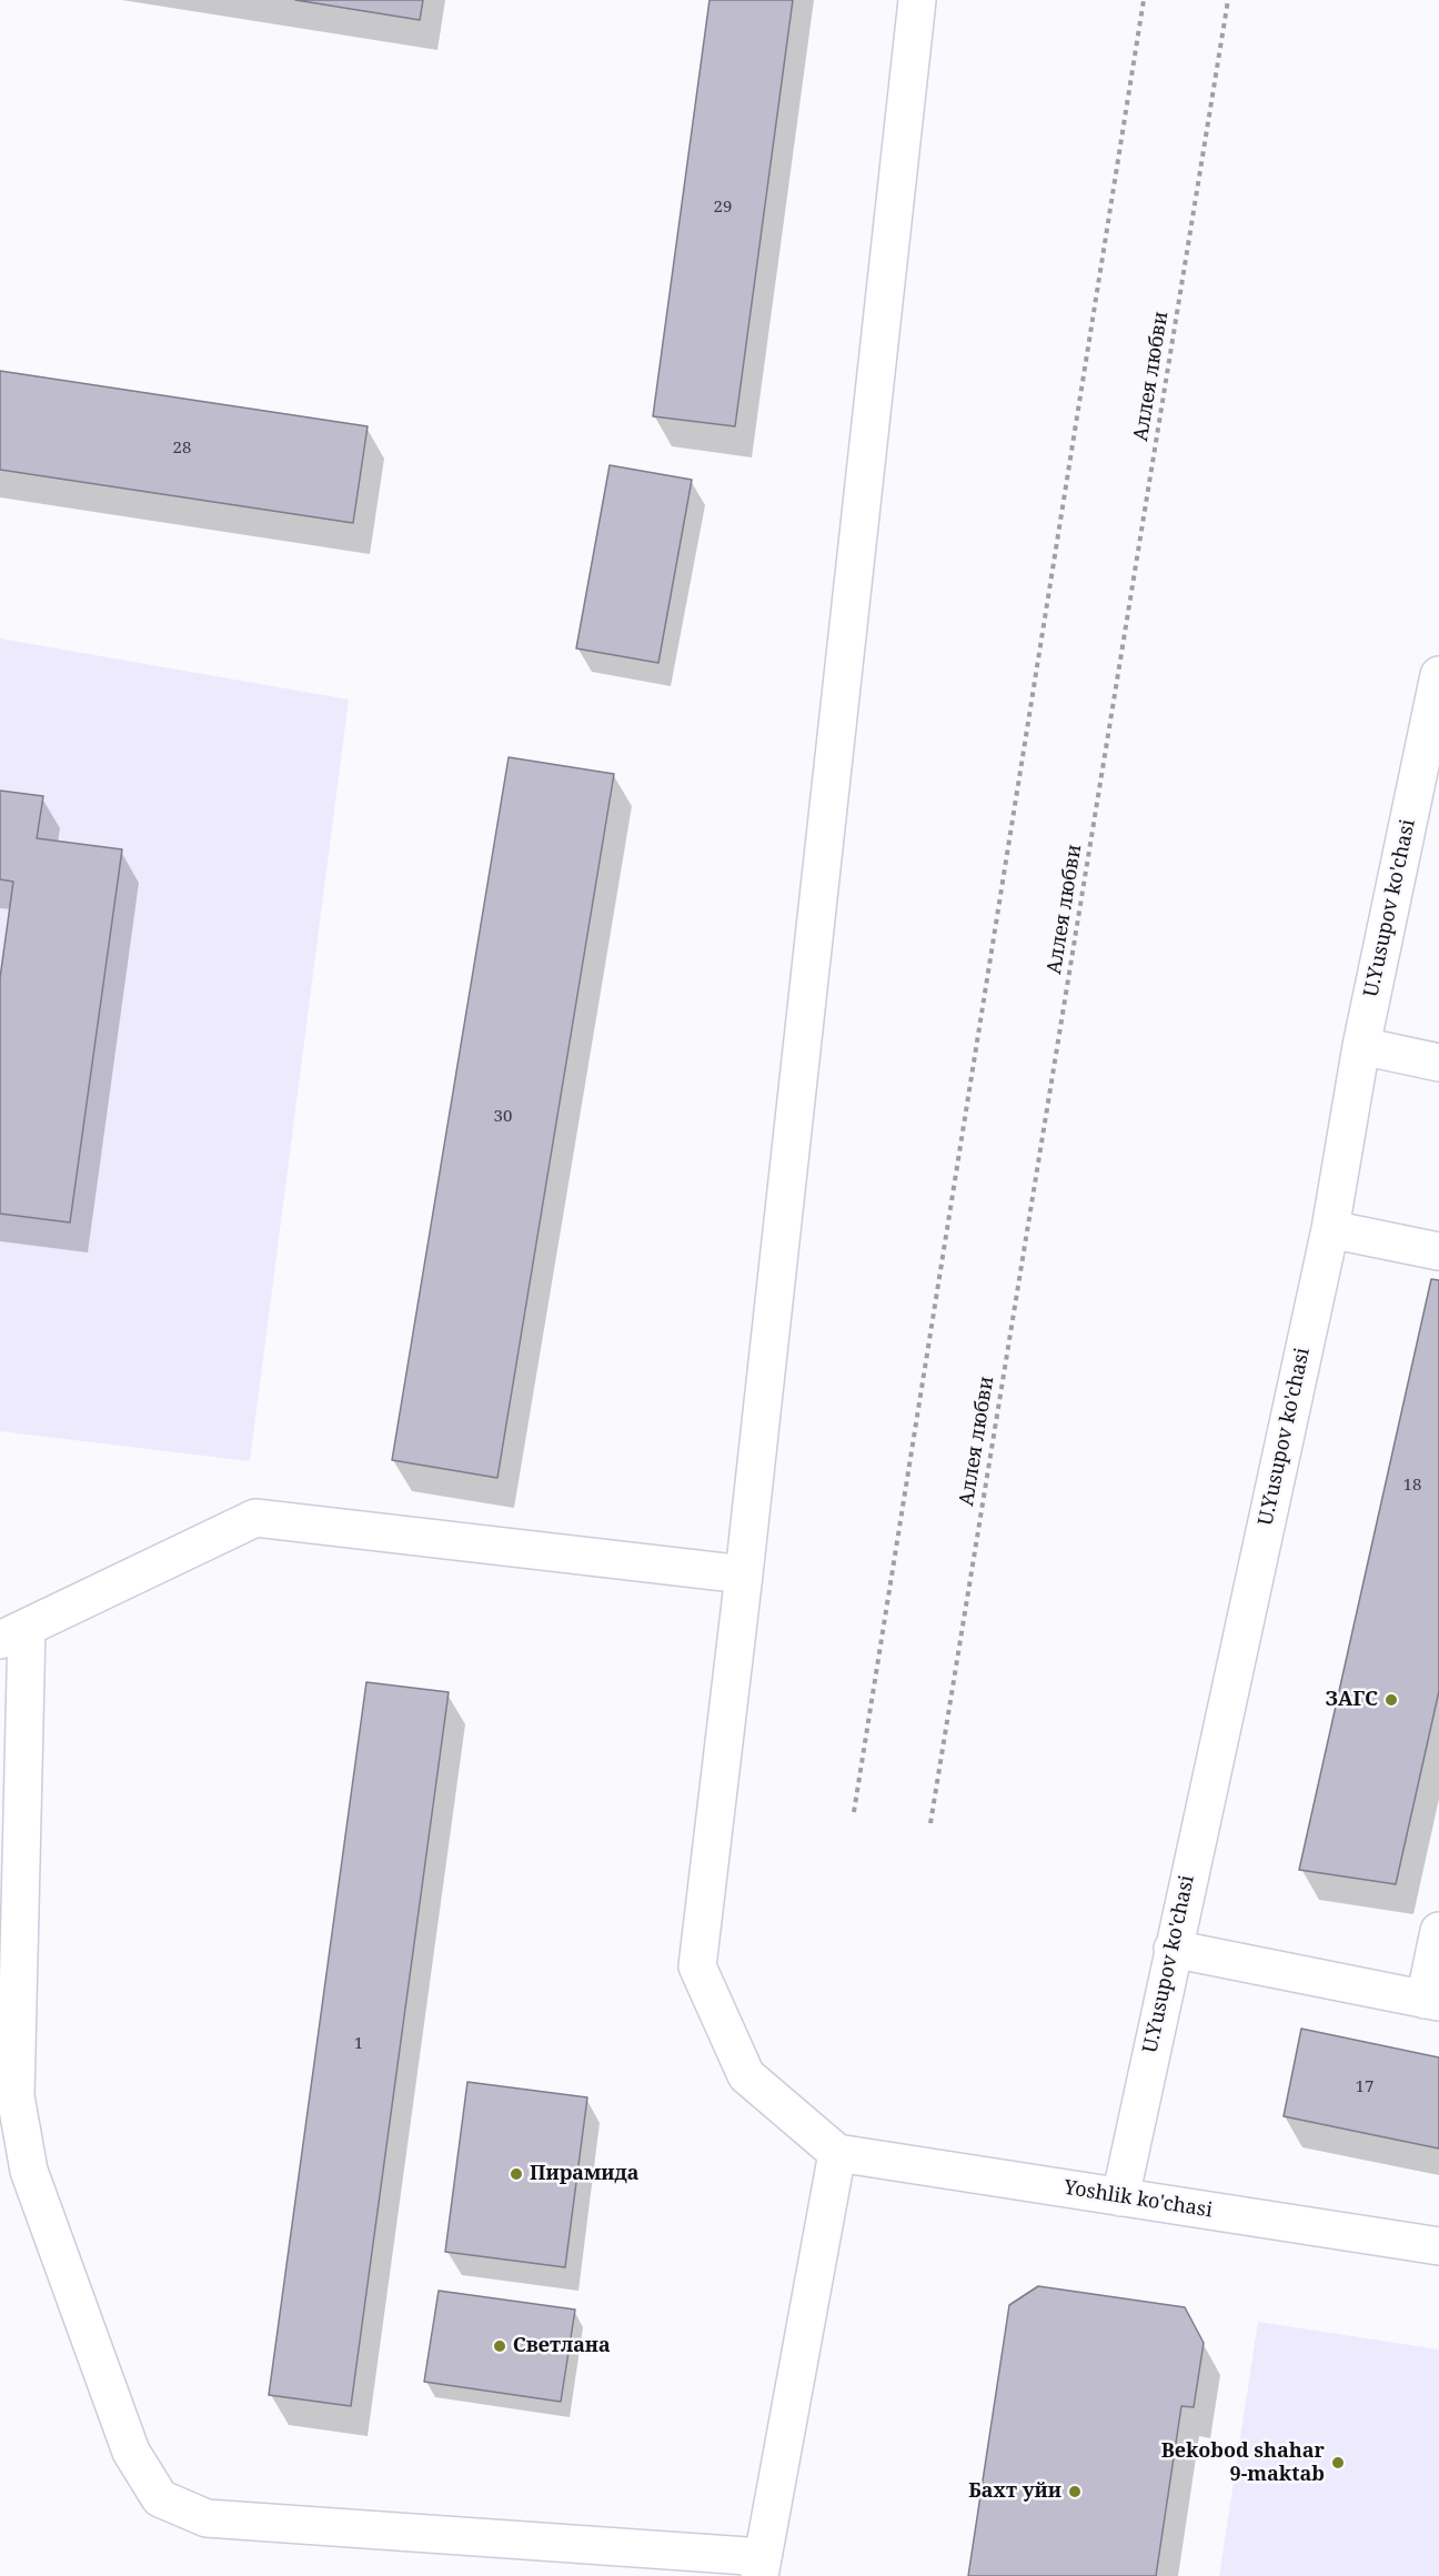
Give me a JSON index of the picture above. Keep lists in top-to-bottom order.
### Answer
{
  "streets": {
    "street": ["U.Yusupov ko'chasi", "Yoshlik ko'chasi"],
    "path": ["Аллея любви"]
  },
  "crossings": [
    ["U.Yusupov ko'chasi", "Yoshlik ko'chasi"]
  ],
  "places": [
    "ЗАГС",
    "Пирамида",
    "Светлана",
    "Bekobod shahar 9-maktab",
    "Бахт уйи"
  ],
  "house_numbers": [
    "29",
    "28",
    "30",
    "18",
    "1",
    "17"
  ]
}
